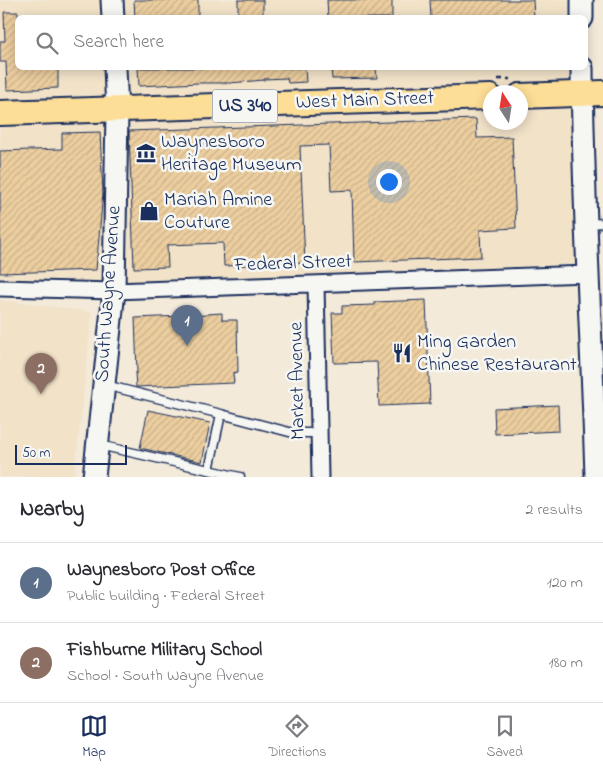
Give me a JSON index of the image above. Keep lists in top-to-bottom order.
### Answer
{
  "streets": {
    "main road": ["West Main Street", "US 340", "South Wayne Avenue"],
    "street": ["Federal Street", "Market Avenue"]
  },
  "crossings": [
    ["West Main Street", "South Wayne Avenue"],
    ["Federal Street", "South Wayne Avenue"],
    ["Federal Street", "Market Avenue"]
  ],
  "places": {
    "museum": ["Waynesboro Heritage Museum"],
    "shop": ["Mariah Amine Couture"],
    "restaurant": ["Ming Garden Chinese Restaurant"]
  },
  "scale_bar": "50 m",
  "north": "top",
  "page": {
    "search": "Search here",
    "pins": ["1", "2"],
    "scale": "50 m",
    "heading": ["Nearby", "2 results"],
    "list": [
      {
        "mark": "1",
        "name": "Waynesboro Post Office",
        "note": "Public building · Federal Street",
        "value": "120 m"
      },
      {
        "mark": "2",
        "name": "Fishburne Military School",
        "note": "School · South Wayne Avenue",
        "value": "180 m"
      }
    ],
    "nav": ["Map", "Directions", "Saved"]
  }
}
